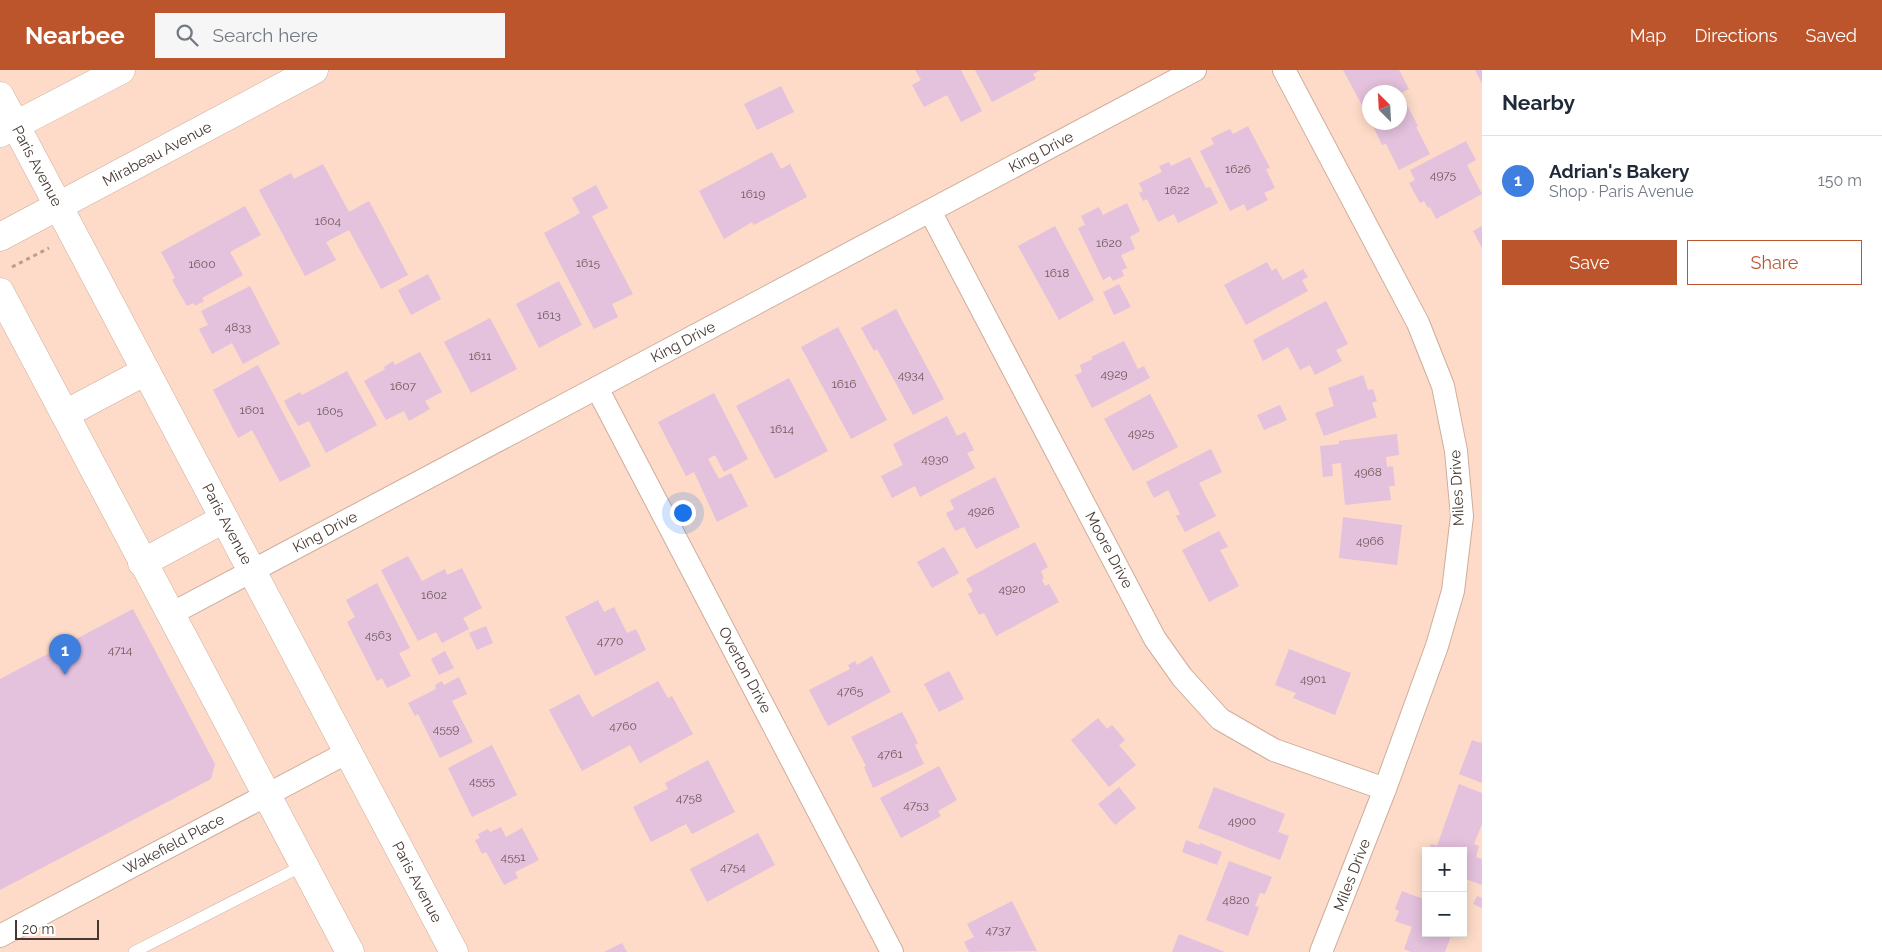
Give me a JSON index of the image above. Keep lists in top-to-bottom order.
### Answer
{
  "streets": {
    "street": [
      "King Drive",
      "Mirabeau Avenue",
      "Paris Avenue",
      "Miles Drive",
      "Moore Drive",
      "Overton Drive",
      "Wakefield Place"
    ]
  },
  "crossings": [
    ["King Drive", "Paris Avenue"],
    ["King Drive", "Moore Drive"],
    ["King Drive", "Overton Drive"],
    ["Mirabeau Avenue", "Paris Avenue"],
    ["Paris Avenue", "Wakefield Place"],
    ["Miles Drive", "Moore Drive"]
  ],
  "house_numbers": [
    "1626",
    "4975",
    "1622",
    "1619",
    "1604",
    "1620",
    "1615",
    "1600",
    "1618",
    "1613",
    "4833",
    "1611",
    "4929",
    "4934",
    "1616",
    "1607",
    "1601",
    "1605",
    "1614",
    "4925",
    "4930",
    "4968",
    "4926",
    "4966",
    "4920",
    "1602",
    "4563",
    "4770",
    "4714",
    "4901",
    "4765",
    "4760",
    "4559",
    "4761",
    "4555",
    "4758",
    "4753",
    "4900",
    "4551",
    "4754",
    "4820",
    "4737"
  ],
  "scale_bar": "20 m",
  "north": "top left",
  "page": {
    "header": "Nearbee",
    "search": "Search here",
    "nav": ["Map", "Directions", "Saved"],
    "heading": "Nearby",
    "list": [
      {
        "mark": "1",
        "name": "Adrian's Bakery",
        "note": "Shop · Paris Avenue",
        "value": "150 m"
      }
    ],
    "buttons": ["Save", "Share"],
    "pins": "1",
    "map_buttons": ["+", "−"],
    "scale": "20 m"
  }
}
